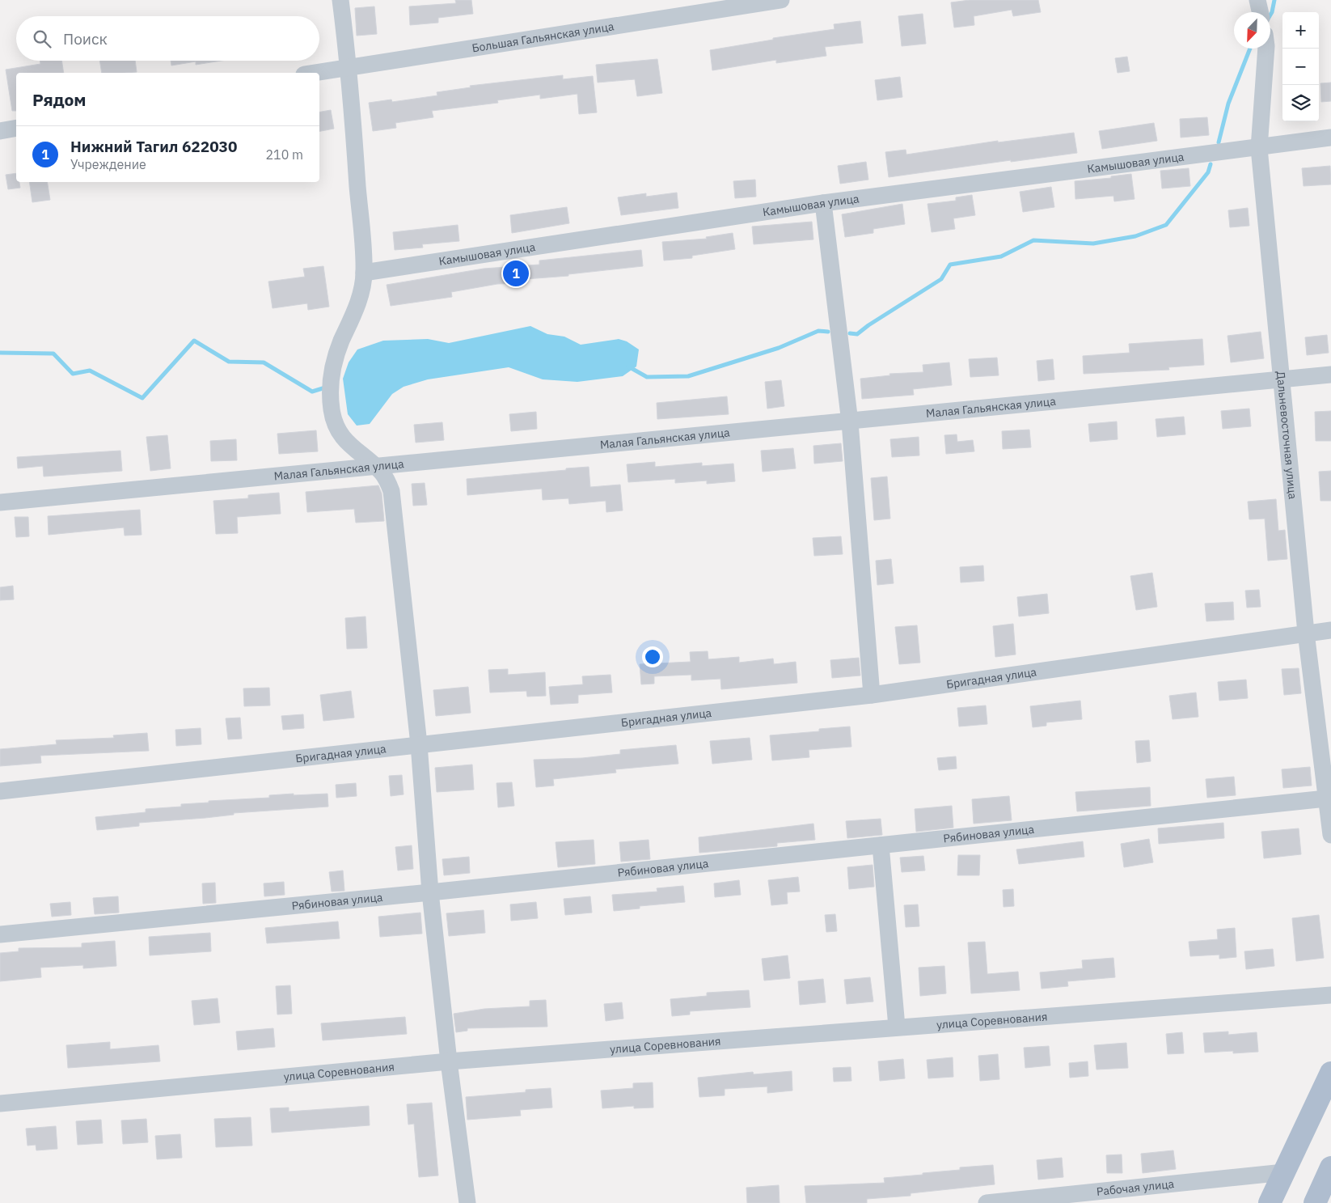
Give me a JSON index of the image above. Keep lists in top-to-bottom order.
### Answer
{
  "streets": {
    "street": [
      "Большая Гальянская улица",
      "Камышовая улица",
      "Малая Гальянская улица",
      "Дальневосточная улица",
      "Бригадная улица",
      "Рябиновая улица",
      "улица Соревнования",
      "Рабочая улица"
    ]
  },
  "crossings": [
    ["Камышовая улица", "Дальневосточная улица"],
    ["Малая Гальянская улица", "Дальневосточная улица"],
    ["Дальневосточная улица", "Бригадная улица"],
    ["Дальневосточная улица", "Рябиновая улица"]
  ],
  "north": "bottom left",
  "page": {
    "map_buttons": ["+", "−"],
    "search": "Поиск",
    "heading": "Рядом",
    "list": [
      {
        "mark": "1",
        "name": "Нижний Тагил 622030",
        "note": "Учреждение",
        "value": "210 m"
      }
    ],
    "pins": "1"
  }
}
